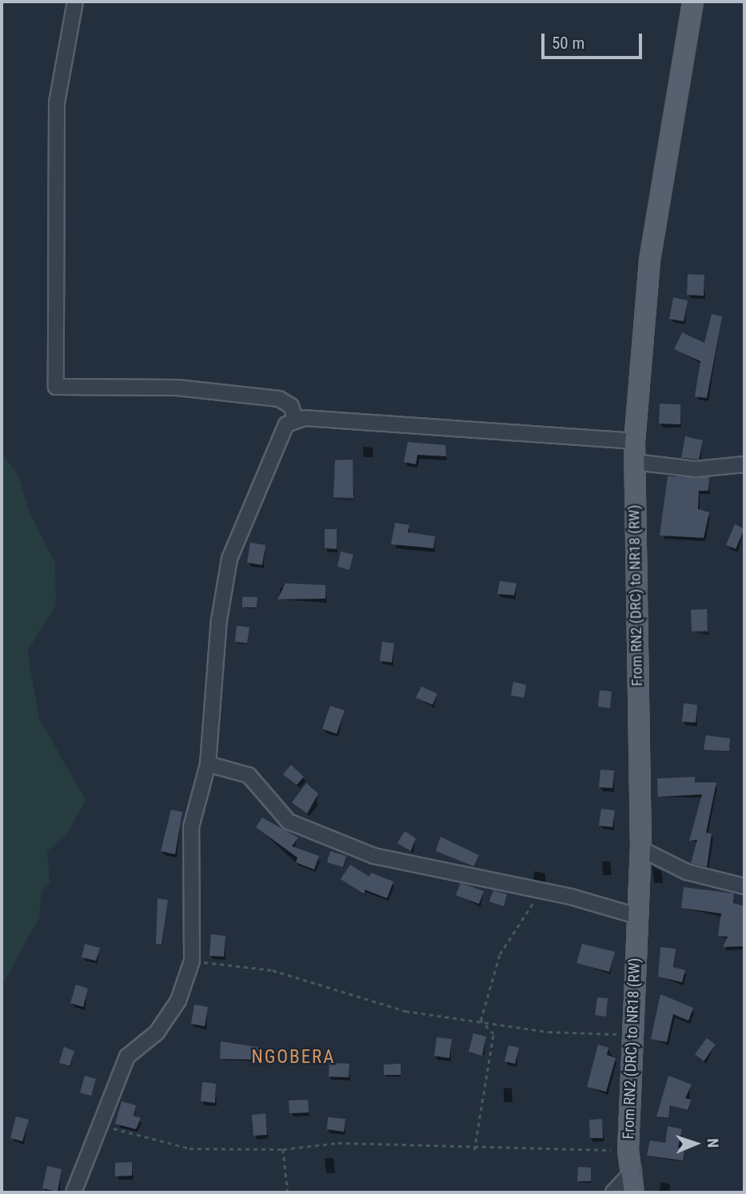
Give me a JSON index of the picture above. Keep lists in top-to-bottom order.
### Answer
{
  "streets": {
    "main road": ["From RN2 (DRC) to NR18 (RW)"]
  },
  "districts": ["NGOBERA"],
  "scale_bar": "50 m",
  "north": "right"
}
